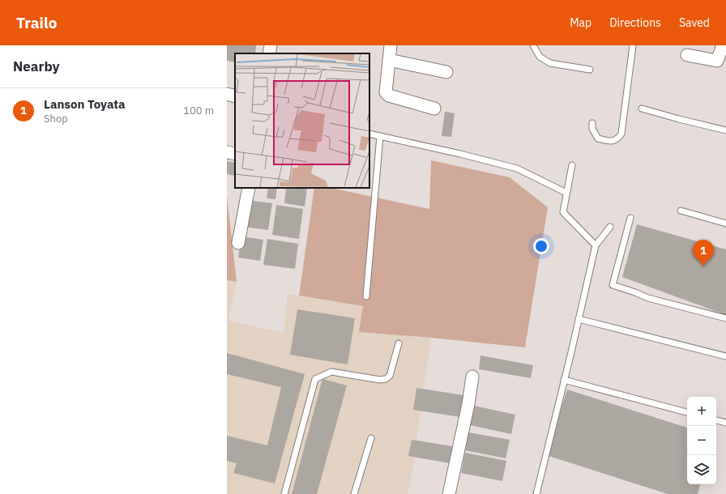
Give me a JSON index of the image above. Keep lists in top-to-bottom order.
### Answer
{
  "page": {
    "header": "Trailo",
    "nav": ["Map", "Directions", "Saved"],
    "heading": "Nearby",
    "list": [
      {
        "mark": "1",
        "name": "Lanson Toyata",
        "note": "Shop",
        "value": "100 m"
      }
    ],
    "pins": "1",
    "map_buttons": ["+", "−"]
  }
}
